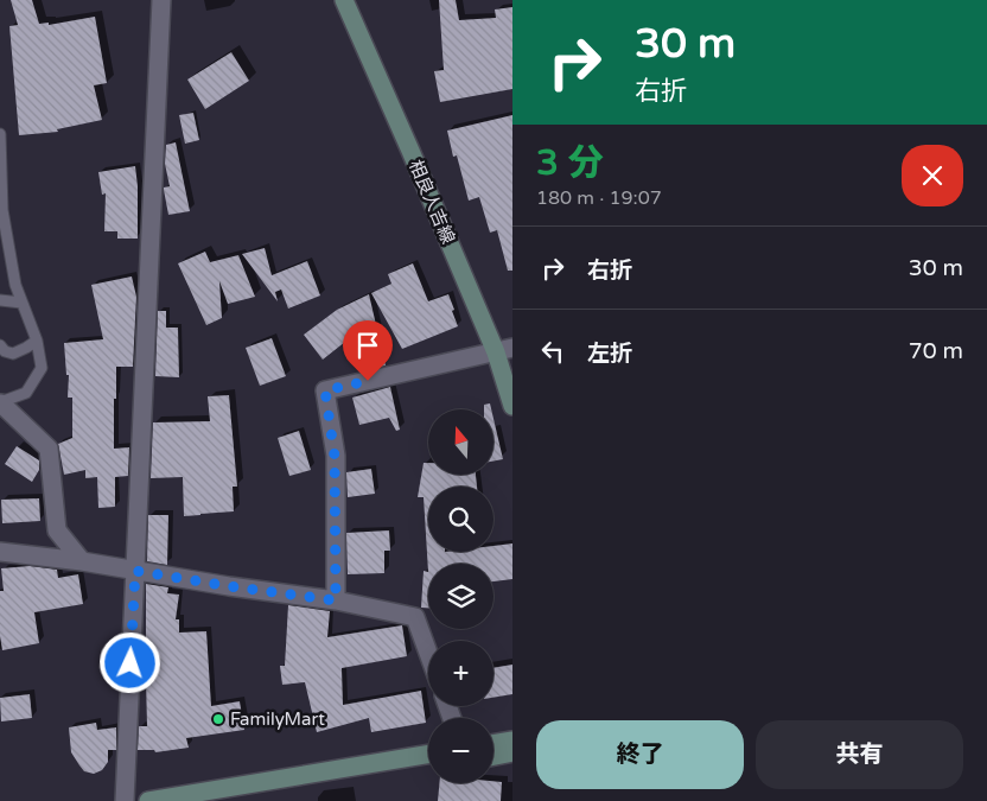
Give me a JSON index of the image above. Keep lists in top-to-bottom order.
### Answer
{
  "streets": {
    "street": ["相良人吉線"]
  },
  "places": ["FamilyMart"],
  "north": "top",
  "page": {
    "turn": ["30 m", "右折"],
    "heading": ["3 分", "180 m · 19:07"],
    "list": [
      {
        "name": "右折",
        "value": "30 m"
      },
      {
        "name": "左折",
        "value": "70 m"
      }
    ],
    "map_buttons": ["+", "−"],
    "buttons": ["終了", "共有"]
  }
}
